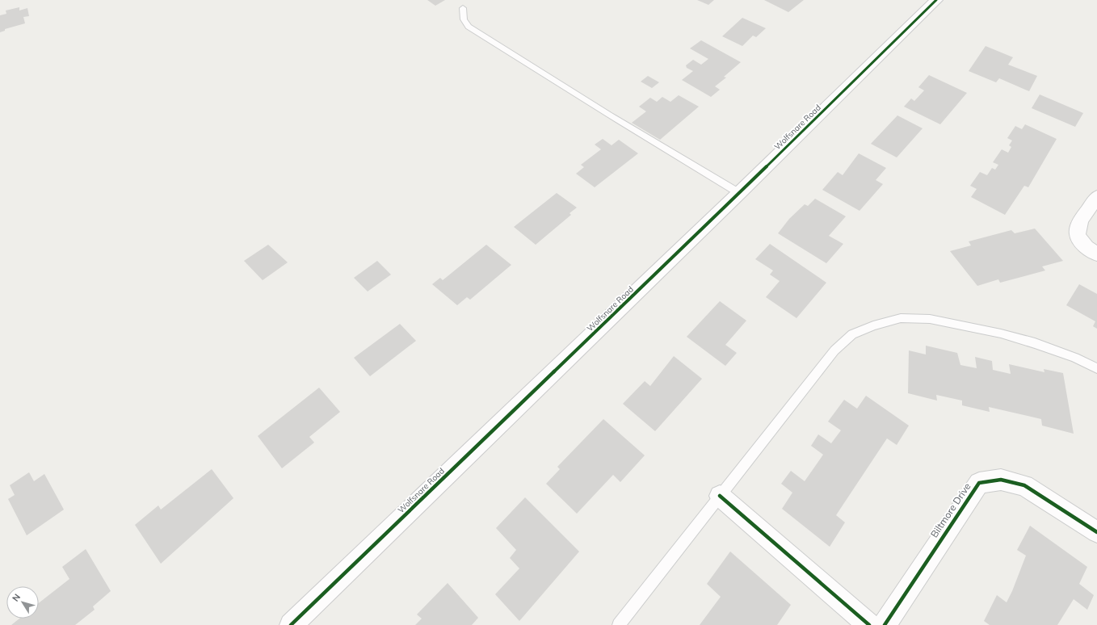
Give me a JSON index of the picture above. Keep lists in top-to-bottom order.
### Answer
{
  "streets": {
    "street": ["Wolfsnare Road", "Biltmore Drive"]
  },
  "north": "top left"
}
